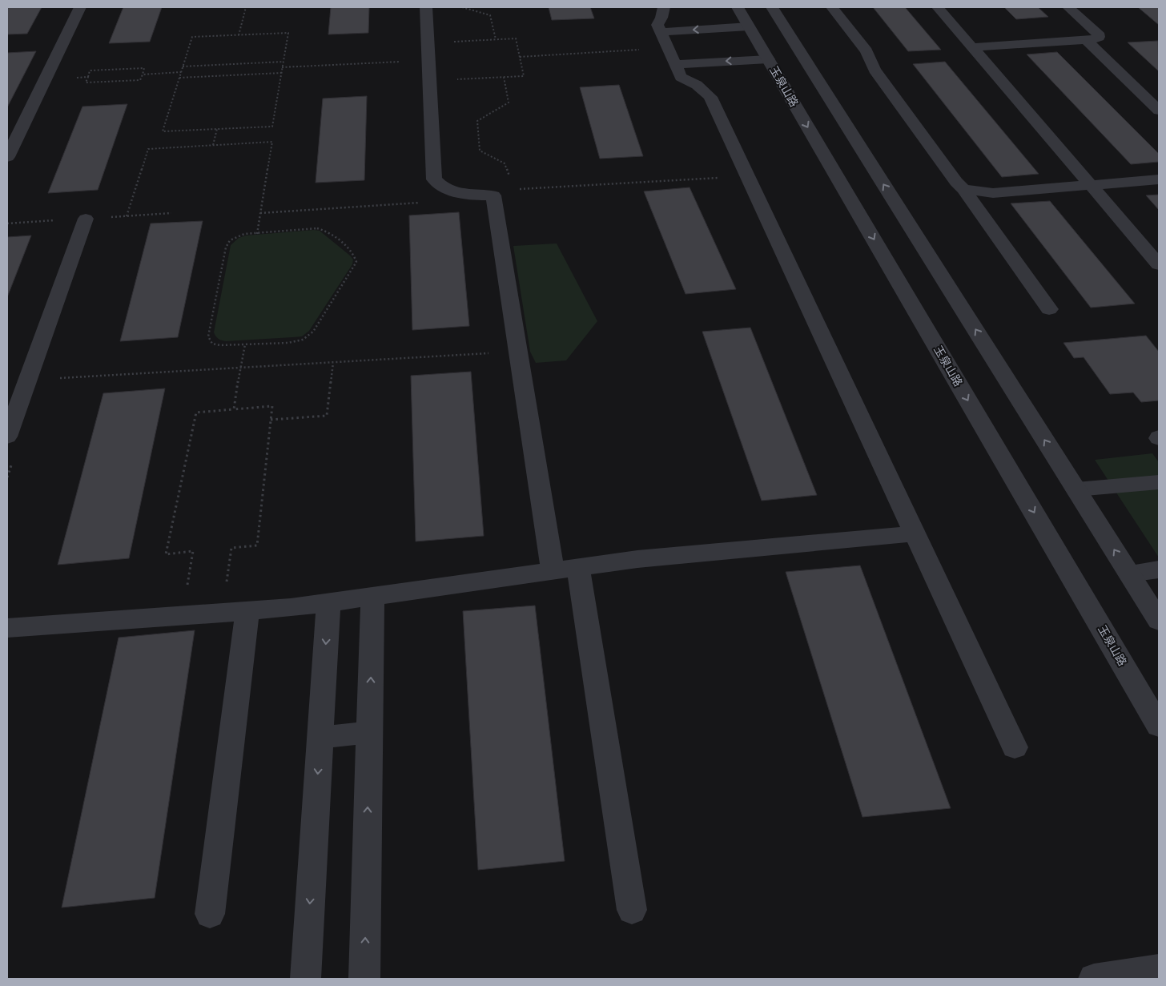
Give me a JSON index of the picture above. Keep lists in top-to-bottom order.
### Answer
{
  "streets": {
    "street": ["玉泉山路"]
  }
}
